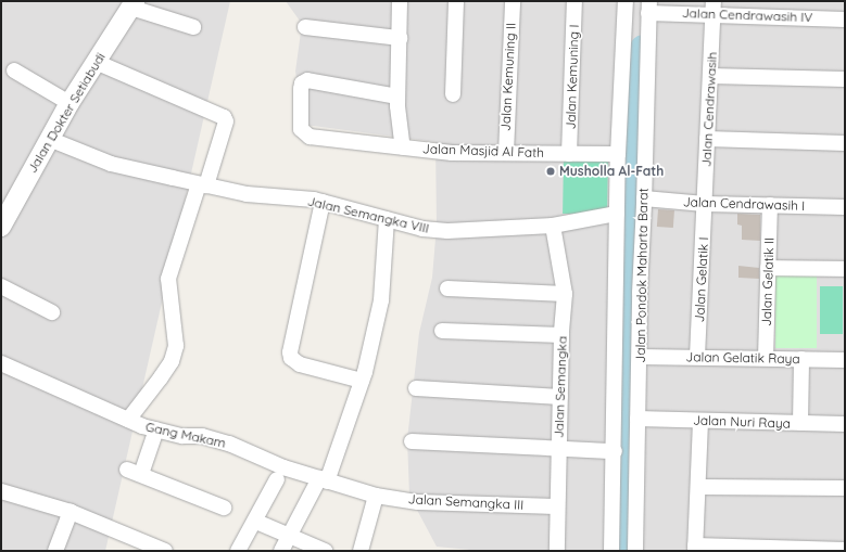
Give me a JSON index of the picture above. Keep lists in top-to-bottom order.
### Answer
{
  "streets": {
    "street": [
      "Jalan Cendrawasih IV",
      "Jalan Kemuning II",
      "Jalan Kemuning I",
      "Jalan Cendrawasih",
      "Jalan Dokter Setiabudi",
      "Jalan Masjid Al Fath",
      "Jalan Cendrawasih I",
      "Jalan Semangka VIII",
      "Jalan Pondok Maharta Barat",
      "Jalan Gelatik I",
      "Jalan Gelatik II",
      "Jalan Gelatik Raya",
      "Jalan Semangka",
      "Jalan Nuri Raya",
      "Gang Makam",
      "Jalan Semangka III"
    ]
  },
  "crossings": [
    ["Jalan Cendrawasih IV", "Jalan Cendrawasih"],
    ["Jalan Cendrawasih IV", "Jalan Pondok Maharta Barat"],
    ["Jalan Kemuning II", "Jalan Masjid Al Fath"],
    ["Jalan Kemuning I", "Jalan Masjid Al Fath"],
    ["Jalan Cendrawasih", "Jalan Cendrawasih I"],
    ["Jalan Cendrawasih", "Jalan Gelatik I"],
    ["Jalan Dokter Setiabudi", "Jalan Semangka VIII"],
    ["Jalan Masjid Al Fath", "Jalan Pondok Maharta Barat"],
    ["Jalan Cendrawasih I", "Jalan Pondok Maharta Barat"],
    ["Jalan Cendrawasih I", "Jalan Gelatik I"],
    ["Jalan Cendrawasih I", "Jalan Gelatik II"],
    ["Jalan Semangka VIII", "Jalan Pondok Maharta Barat"],
    ["Jalan Semangka VIII", "Jalan Semangka"],
    ["Jalan Pondok Maharta Barat", "Jalan Gelatik Raya"],
    ["Jalan Pondok Maharta Barat", "Jalan Nuri Raya"],
    ["Jalan Gelatik I", "Jalan Gelatik Raya"],
    ["Jalan Gelatik II", "Jalan Gelatik Raya"],
    ["Jalan Semangka", "Jalan Semangka III"],
    ["Gang Makam", "Jalan Semangka III"]
  ],
  "places": ["Musholla Al-Fath"]
}
